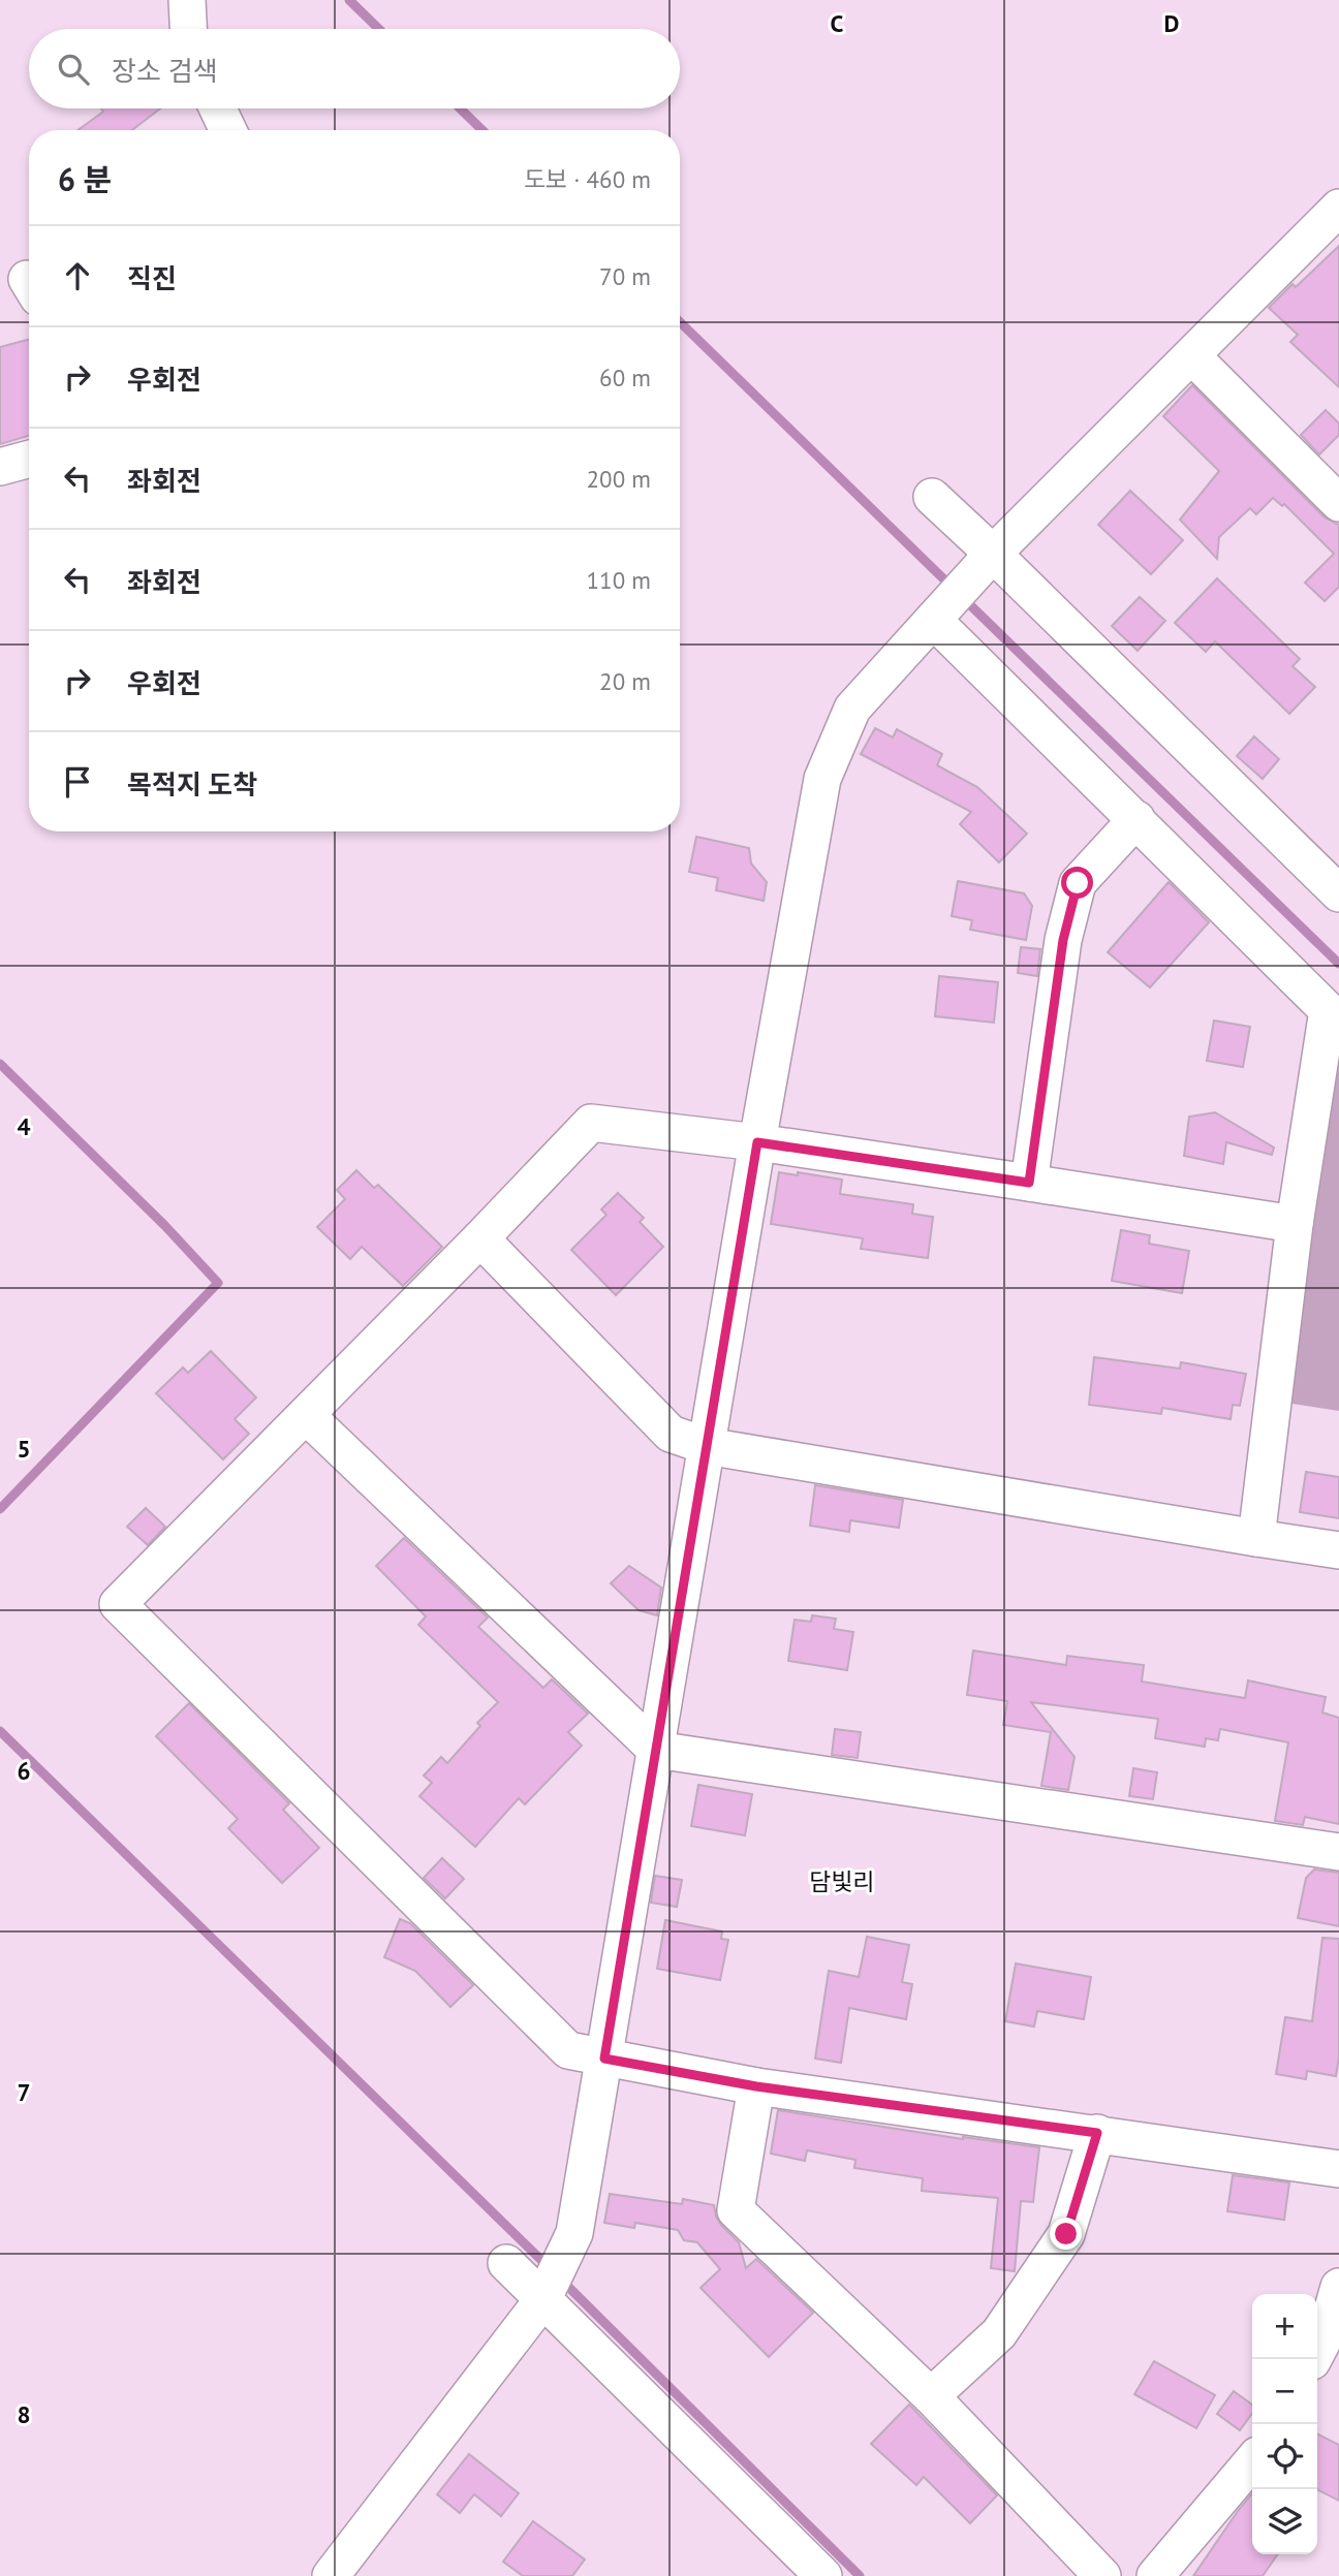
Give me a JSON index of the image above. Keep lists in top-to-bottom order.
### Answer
{
  "districts": ["담빛리"],
  "page": {
    "search": "장소 검색",
    "heading": ["6 분", "도보 · 460 m"],
    "list": [
      ["직진", "70 m"],
      ["우회전", "60 m"],
      ["좌회전", "200 m"],
      ["좌회전", "110 m"],
      ["우회전", "20 m"],
      "목적지 도착"
    ],
    "map_buttons": ["+", "−"]
  },
  "grid": {
    "columns": ["C", "D"],
    "rows": [
      "4",
      "5",
      "6",
      "7",
      "8"
    ]
  }
}
